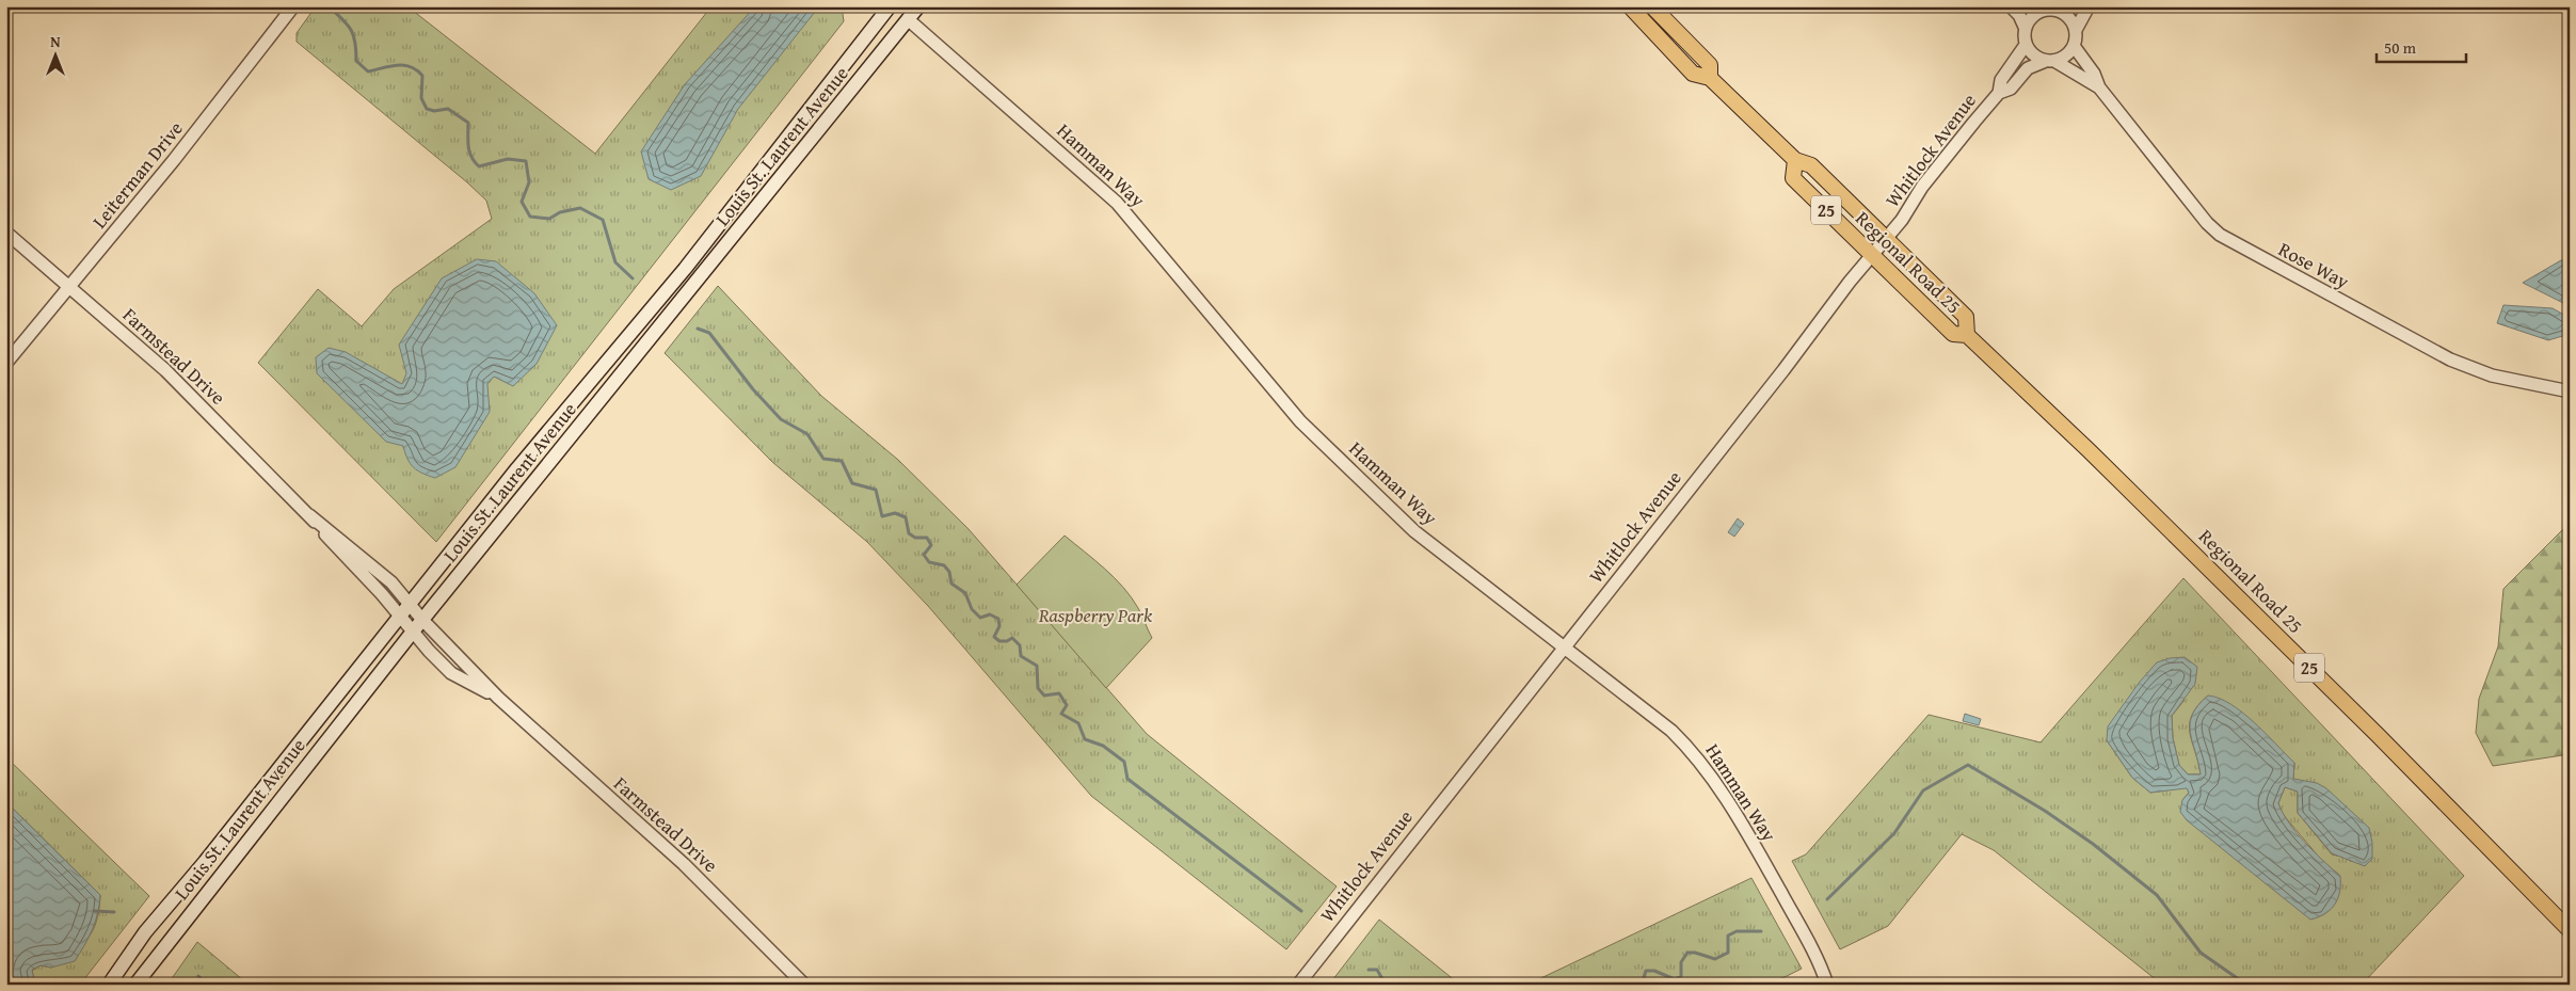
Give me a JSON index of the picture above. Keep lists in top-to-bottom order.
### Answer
{
  "streets": {
    "main road": ["Louis St. Laurent Avenue", "25", "Regional Road 25"],
    "street": [
      "Whitlock Avenue",
      "Hamman Way",
      "Leiterman Drive",
      "Rose Way",
      "Farmstead Drive"
    ]
  },
  "crossings": [
    ["Louis St. Laurent Avenue", "Hamman Way"],
    ["Louis St. Laurent Avenue", "Farmstead Drive"],
    ["Whitlock Avenue", "Hamman Way"],
    ["Whitlock Avenue", "Regional Road 25"],
    ["Whitlock Avenue", "Rose Way"],
    ["Leiterman Drive", "Farmstead Drive"]
  ],
  "parks": ["Raspberry Park"],
  "scale_bar": "50 m",
  "north": "top"
}
